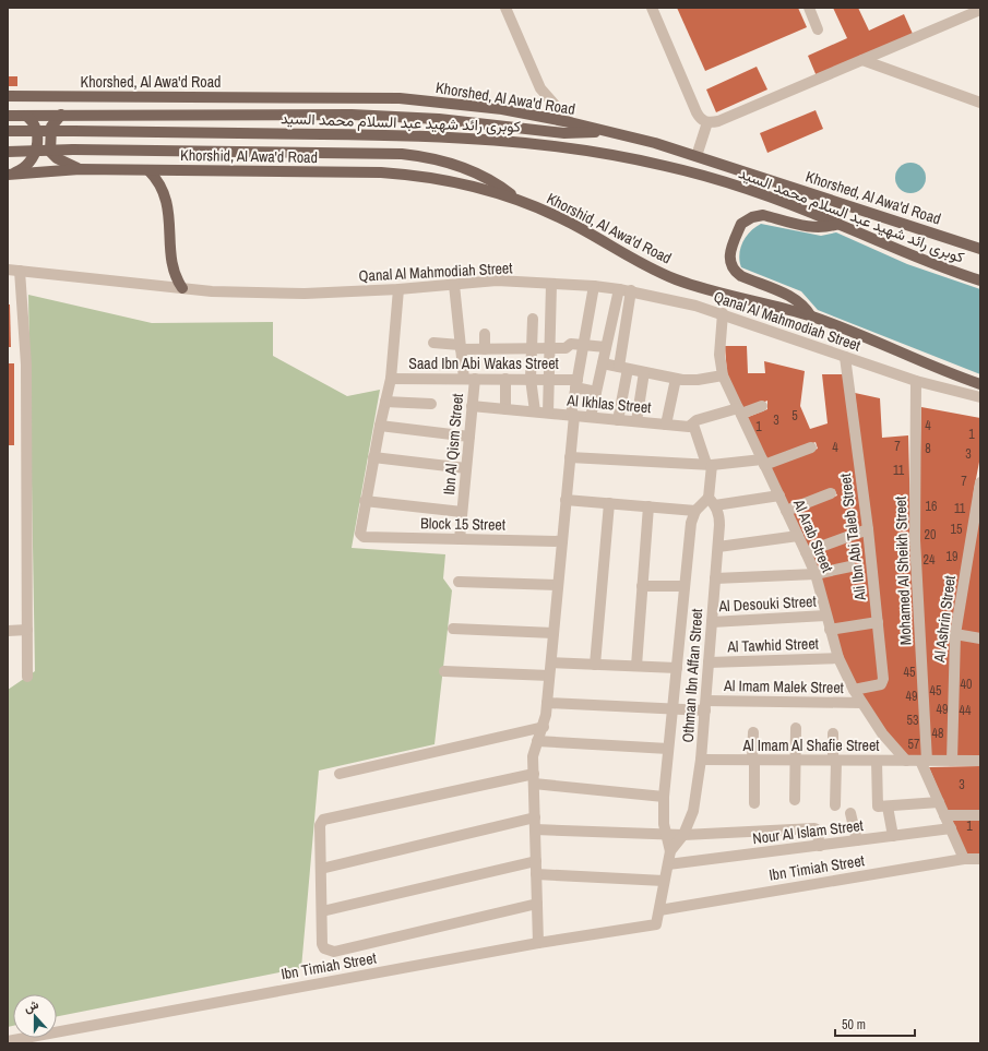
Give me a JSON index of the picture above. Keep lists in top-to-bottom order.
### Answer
{
  "streets": {
    "main road": ["Khorshed, Al Awa'd Road", "كوبرى رائد شهيد عبد السلام محمد السيد", "Khorshid, Al Awa'd Road"],
    "street": [
      "Qanal Al Mahmodiah Street",
      "Saad Ibn Abi Wakas Street",
      "Al Ikhlas Street",
      "Ibn Al Qism Street",
      "Block 15 Street",
      "Al Arab Street",
      "Ali Ibn Abi Taleb Street",
      "Mohamed Al Sheikh Street",
      "Al Desouki Street",
      "Al Ashrin Street",
      "Al Tawhid Street",
      "Othman Ibn Affan Street",
      "Al Imam Malek Street",
      "Al Imam Al Shafie Street",
      "Nour Al Islam Street",
      "Ibn Timiah Street"
    ]
  },
  "crossings": [
    ["كوبرى رائد شهيد عبد السلام محمد السيد", "Khorshid, Al Awa'd Road"],
    ["Qanal Al Mahmodiah Street", "Ibn Al Qism Street"],
    ["Qanal Al Mahmodiah Street", "Al Arab Street"],
    ["Qanal Al Mahmodiah Street", "Ali Ibn Abi Taleb Street"],
    ["Qanal Al Mahmodiah Street", "Mohamed Al Sheikh Street"],
    ["Saad Ibn Abi Wakas Street", "Ibn Al Qism Street"],
    ["Al Ikhlas Street", "Ibn Al Qism Street"],
    ["Al Ikhlas Street", "Al Arab Street"],
    ["Ibn Al Qism Street", "Block 15 Street"],
    ["Al Arab Street", "Ali Ibn Abi Taleb Street"],
    ["Al Arab Street", "Al Desouki Street"],
    ["Al Arab Street", "Al Tawhid Street"],
    ["Al Arab Street", "Al Imam Malek Street"],
    ["Al Arab Street", "Al Imam Al Shafie Street"],
    ["Mohamed Al Sheikh Street", "Al Imam Al Shafie Street"],
    ["Al Desouki Street", "Othman Ibn Affan Street"],
    ["Al Ashrin Street", "Al Imam Al Shafie Street"],
    ["Al Tawhid Street", "Othman Ibn Affan Street"],
    ["Othman Ibn Affan Street", "Al Imam Malek Street"],
    ["Othman Ibn Affan Street", "Al Imam Al Shafie Street"],
    ["Othman Ibn Affan Street", "Nour Al Islam Street"],
    ["Othman Ibn Affan Street", "Ibn Timiah Street"]
  ],
  "house_numbers": [
    "5",
    "3",
    "4",
    "1",
    "1",
    "7",
    "4",
    "8",
    "3",
    "11",
    "7",
    "16",
    "11",
    "15",
    "20",
    "19",
    "24",
    "45",
    "40",
    "45",
    "49",
    "49",
    "44",
    "53",
    "48",
    "57",
    "3",
    "1"
  ],
  "scale_bar": "50 m",
  "north": "top"
}
